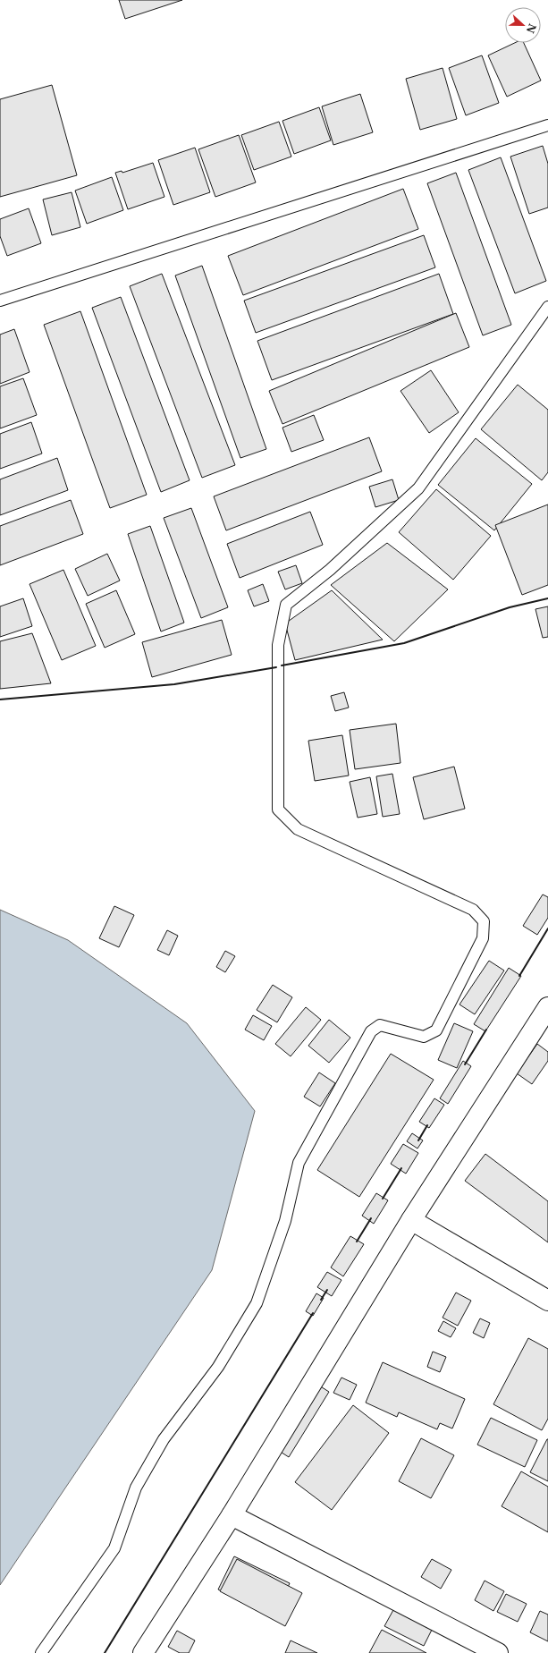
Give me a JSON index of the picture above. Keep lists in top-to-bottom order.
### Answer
{
  "north": "right"
}
